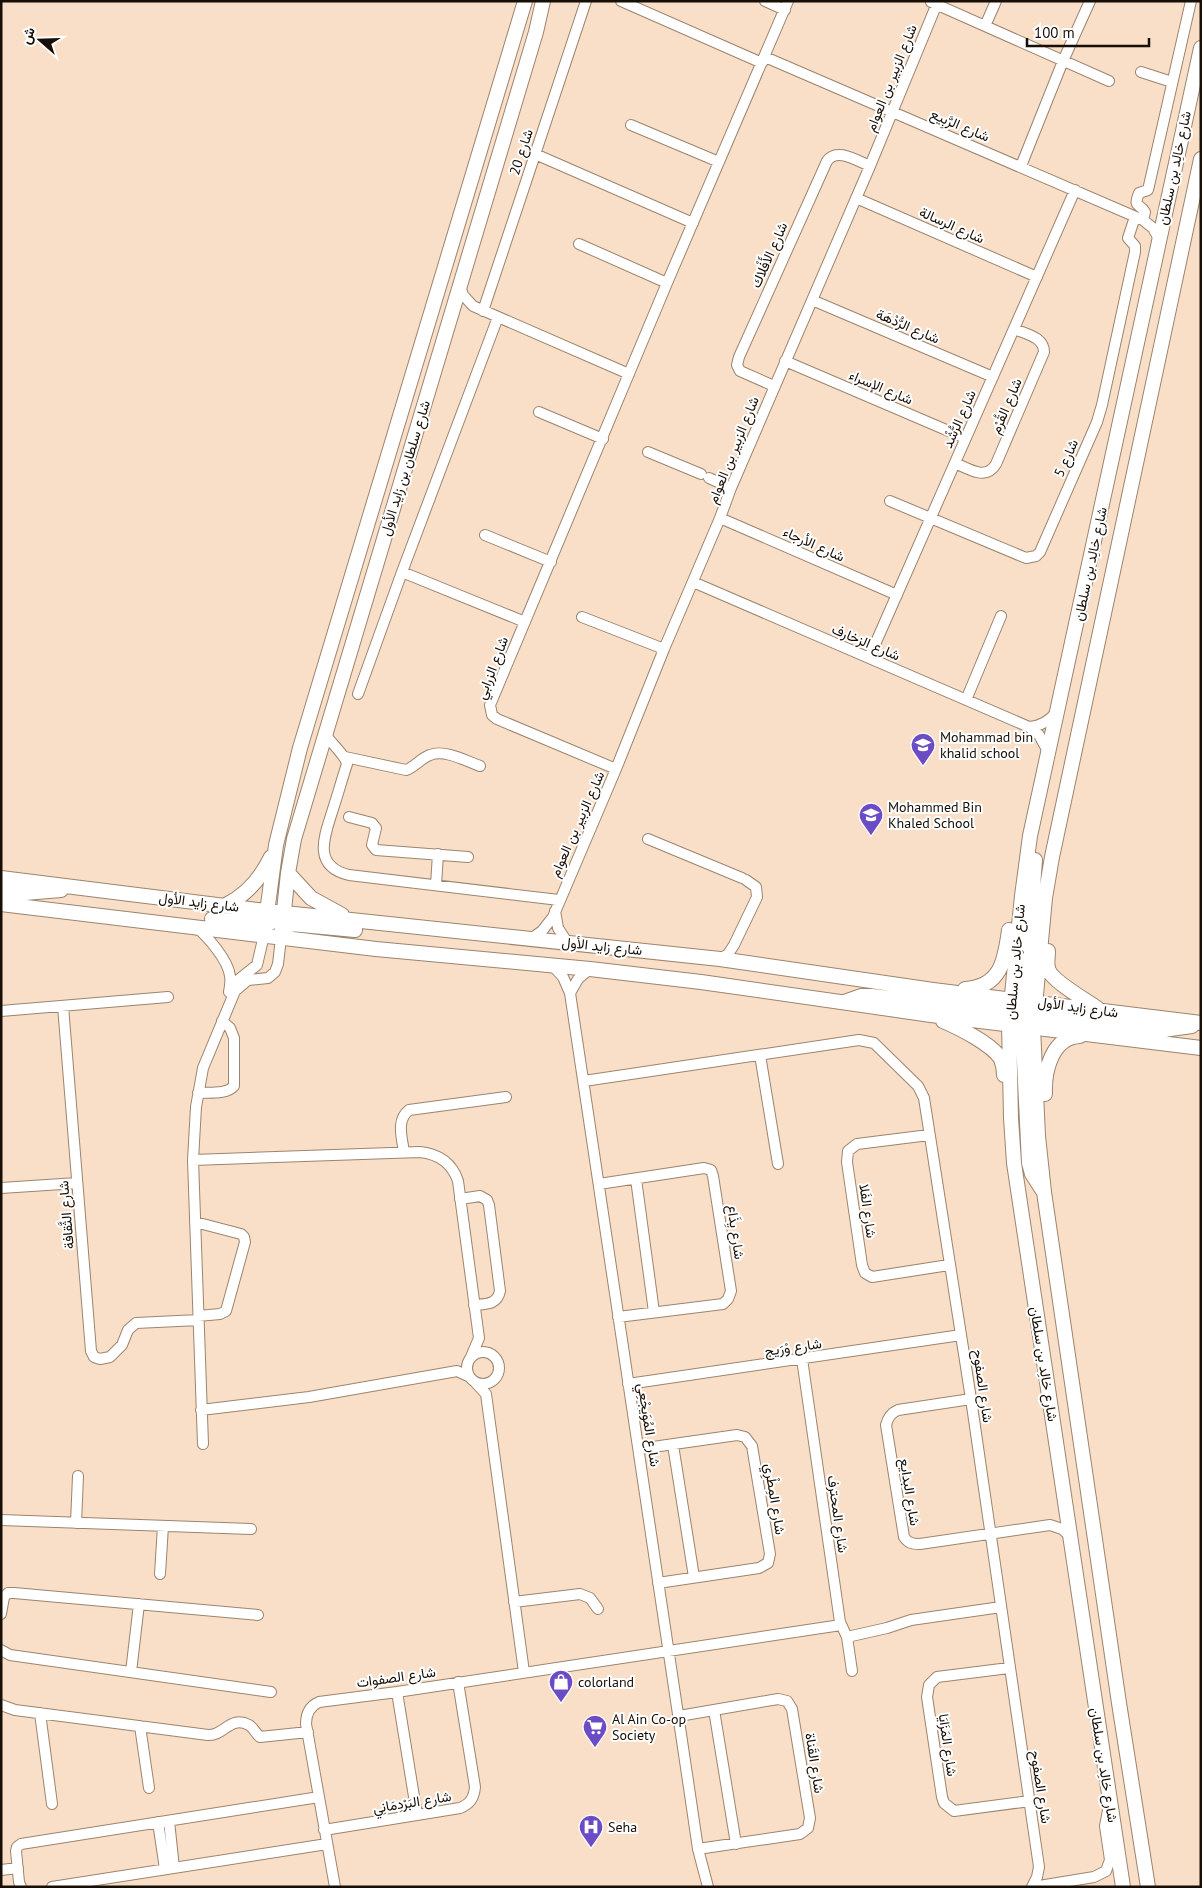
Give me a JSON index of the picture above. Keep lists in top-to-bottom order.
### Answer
{
  "streets": {
    "main road": ["شارع خالِد بن سلطان", "شارع سلطان بن زايد الأول", "شارع زايد الأول"],
    "street": [
      "شارع الزبير بن العوام",
      "شارع الرَّبِيع",
      "شارع 20",
      "شارع الرسالة",
      "شارع الأَفْلاك",
      "شارع الرُّدْهَة",
      "شارع الإسراء",
      "شارع القُرْم",
      "شارع الرُّشْد",
      "شارع 5",
      "شارع الأرجاء",
      "شارع الزخارف",
      "شارع الزرابي",
      "شارع الفَلا",
      "شارع الثَّقافة",
      "شارع يِذَاع",
      "شارع وْرَيج",
      "شارع الصفوح",
      "شارع المُوَيجْعِي",
      "شارع البدايع",
      "شارع المِطْرِي",
      "شارع المحترف",
      "شارع الصفوات",
      "شارع المَزَايَا",
      "شارع القَناة",
      "شارع البَرْدِمَانِي"
    ]
  },
  "crossings": [
    ["شارع الزبير بن العوام", "شارع الرَّبِيع"],
    ["شارع الزبير بن العوام", "شارع الرسالة"],
    ["شارع الزبير بن العوام", "شارع الأَفْلاك"],
    ["شارع الزبير بن العوام", "شارع الرُّدْهَة"],
    ["شارع الزبير بن العوام", "شارع الإسراء"],
    ["شارع الزبير بن العوام", "شارع الأرجاء"],
    ["شارع الزبير بن العوام", "شارع الزخارف"],
    ["شارع الزبير بن العوام", "شارع الزرابي"],
    ["شارع الزبير بن العوام", "شارع زايد الأول"],
    ["شارع الرَّبِيع", "شارع خالِد بن سلطان"],
    ["شارع الرَّبِيع", "شارع الرُّشْد"],
    ["شارع الرَّبِيع", "شارع 5"],
    ["شارع الرَّبِيع", "شارع الزرابي"],
    ["شارع خالِد بن سلطان", "شارع الزخارف"],
    ["شارع خالِد بن سلطان", "شارع زايد الأول"],
    ["شارع الرسالة", "شارع الرُّشْد"],
    ["شارع الرُّدْهَة", "شارع الرُّشْد"],
    ["شارع الإسراء", "شارع الرُّشْد"],
    ["شارع القُرْم", "شارع الرُّشْد"],
    ["شارع الرُّشْد", "شارع 5"],
    ["شارع الرُّشْد", "شارع الأرجاء"],
    ["شارع الرُّشْد", "شارع الزخارف"],
    ["شارع سلطان بن زايد الأول", "شارع زايد الأول"],
    ["شارع زايد الأول", "شارع المُوَيجْعِي"],
    ["شارع الفَلا", "شارع الصفوح"],
    ["شارع يِذَاع", "شارع المُوَيجْعِي"],
    ["شارع وْرَيج", "شارع الصفوح"],
    ["شارع وْرَيج", "شارع المُوَيجْعِي"],
    ["شارع وْرَيج", "شارع المحترف"],
    ["شارع الصفوح", "شارع المُوَيجْعِي"],
    ["شارع الصفوح", "شارع البدايع"],
    ["شارع الصفوح", "شارع المَزَايَا"],
    ["شارع المُوَيجْعِي", "شارع المِطْرِي"],
    ["شارع المُوَيجْعِي", "شارع الصفوات"],
    ["شارع المُوَيجْعِي", "شارع القَناة"],
    ["شارع المحترف", "شارع الصفوات"],
    ["شارع الصفوات", "شارع البَرْدِمَانِي"]
  ],
  "places": {
    "school or university": ["Mohammad bin khalid school", "Mohammed Bin Khaled School"],
    "shop": ["colorland"],
    "supermarket": ["Al Ain Co-op Society"],
    "hospital": ["Seha"]
  },
  "scale_bar": "100 m",
  "north": "left"
}
